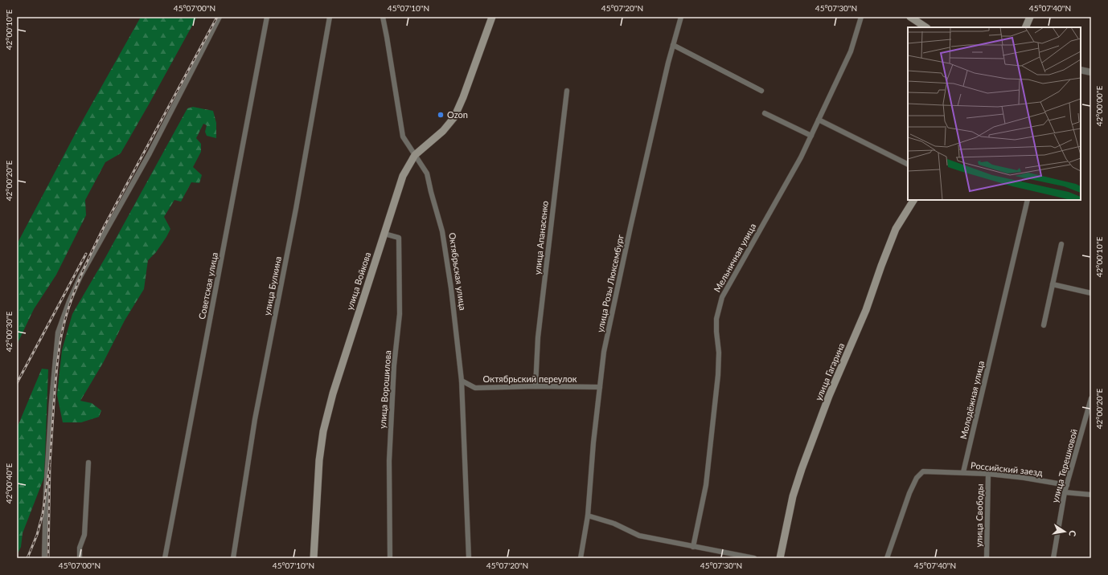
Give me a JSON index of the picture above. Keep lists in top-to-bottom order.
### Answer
{
  "streets": {
    "main road": ["улица Войкова", "улица Гагарина"],
    "street": [
      "улица Апанасенко",
      "Мельничная улица",
      "Октябрьская улица",
      "улица Розы Люксембург",
      "Советская улица",
      "улица Булкина",
      "Октябрьский переулок",
      "улица Ворошилова",
      "Молодёжная улица",
      "улица Терешковой",
      "Российский заезд",
      "улица Свободы"
    ]
  },
  "crossings": [
    ["улица Апанасенко", "Октябрьский переулок"],
    ["Октябрьская улица", "улица Войкова"],
    ["Октябрьская улица", "Октябрьский переулок"],
    ["улица Войкова", "улица Ворошилова"],
    ["улица Розы Люксембург", "Октябрьский переулок"],
    ["Молодёжная улица", "Российский заезд"],
    ["улица Терешковой", "Российский заезд"],
    ["Российский заезд", "улица Свободы"]
  ],
  "places": ["Ozon"],
  "north": "right",
  "coordinates": [
    "45°07'00\"N",
    "45°07'10\"N",
    "45°07'20\"N",
    "45°07'30\"N",
    "45°07'40\"N",
    "42°00'10\"E",
    "42°00'00\"E",
    "42°00'20\"E",
    "42°00'30\"E",
    "42°00'40\"E"
  ]
}
